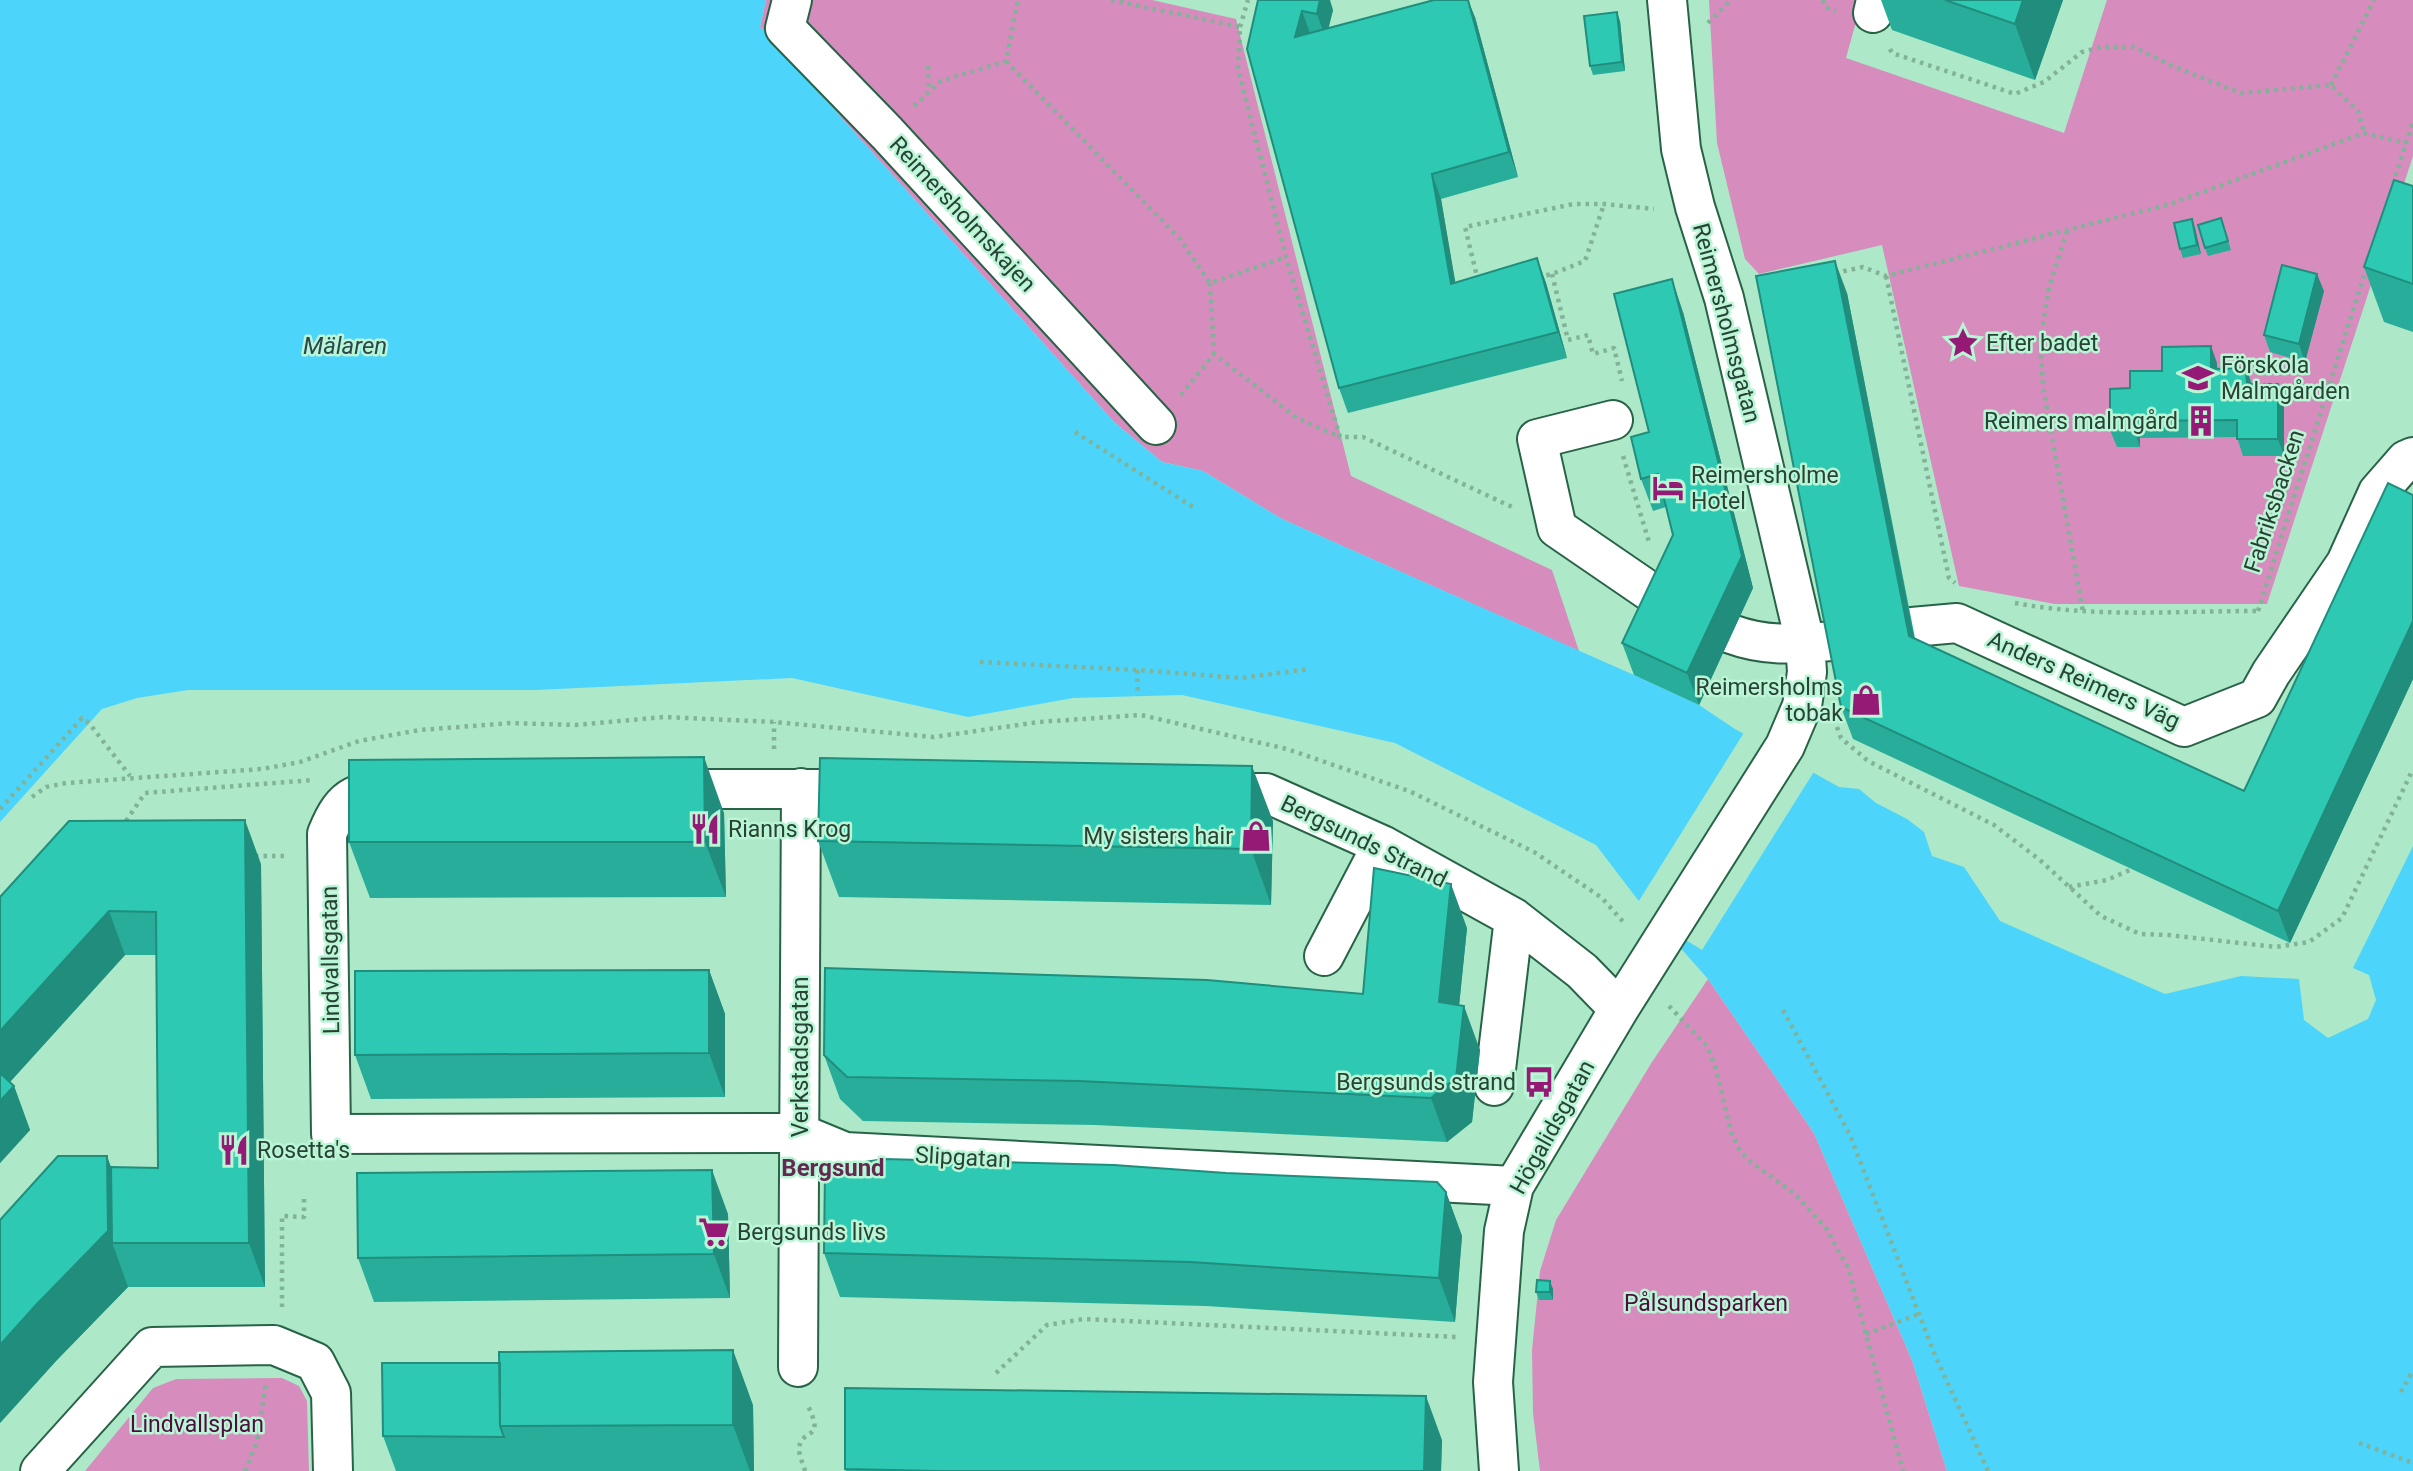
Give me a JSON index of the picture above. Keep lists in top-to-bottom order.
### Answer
{
  "streets": {
    "street": [
      "Reimersholmskajen",
      "Reimersholmsgatan",
      "Anders Reimers Väg",
      "Bergsunds Strand",
      "Lindvallsgatan",
      "Verkstadsgatan",
      "Högalidsgatan",
      "Slipgatan"
    ],
    "path": ["Fabriksbacken"]
  },
  "crossings": [
    ["Reimersholmsgatan", "Högalidsgatan"],
    ["Bergsunds Strand", "Högalidsgatan"],
    ["Lindvallsgatan", "Slipgatan"],
    ["Verkstadsgatan", "Slipgatan"],
    ["Högalidsgatan", "Slipgatan"]
  ],
  "districts": ["Bergsund"],
  "water": ["Mälaren"],
  "parks": ["Pålsundsparken", "Lindvallsplan"],
  "places": {
    "place": ["Efter badet"],
    "school or university": ["Förskola Malmgården"],
    "building": ["Reimers malmgård"],
    "hotel": ["Reimersholme Hotel"],
    "shop": ["Reimersholms tobak", "My sisters hair"],
    "restaurant": ["Rianns Krog", "Rosetta's"],
    "bus stop": ["Bergsunds strand"],
    "supermarket": ["Bergsunds livs"]
  }
}
